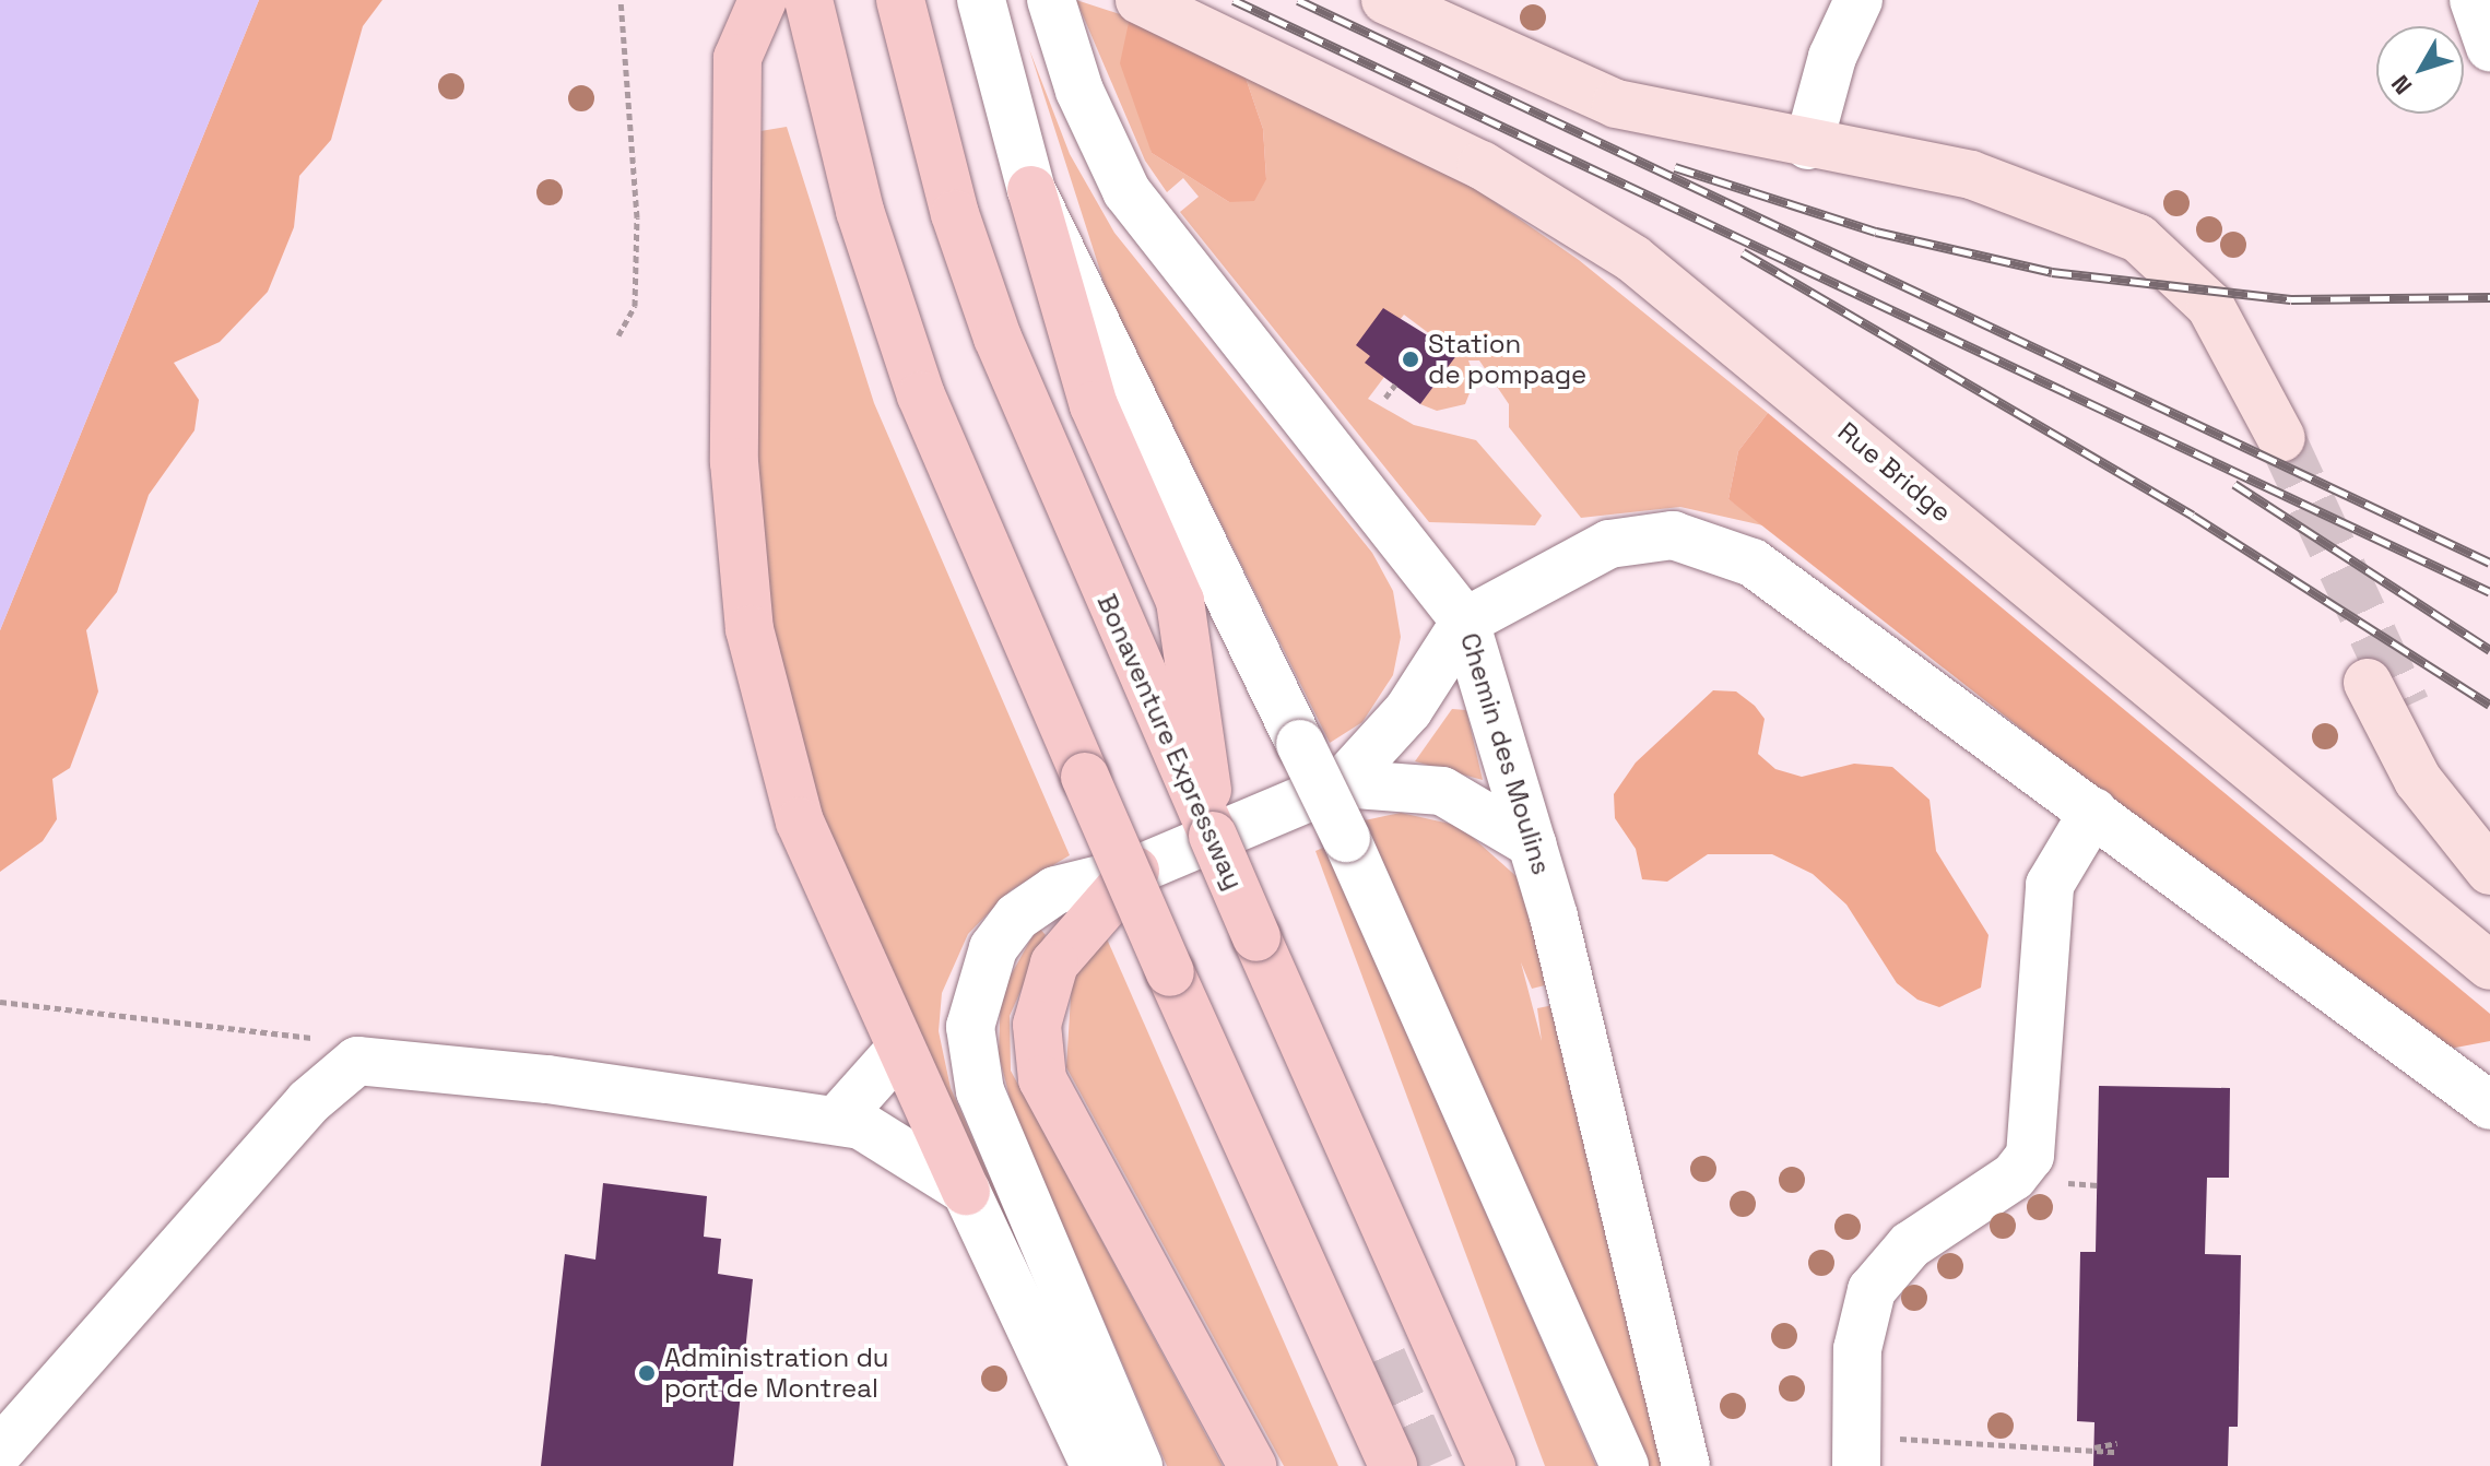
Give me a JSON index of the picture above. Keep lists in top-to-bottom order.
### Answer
{
  "streets": {
    "highway": ["Bonaventure Expressway"],
    "main road": ["Rue Bridge"],
    "street": ["Chemin des Moulins"]
  },
  "places": ["Station de pompage", "Administration du port de Montreal"],
  "north": "bottom left"
}
